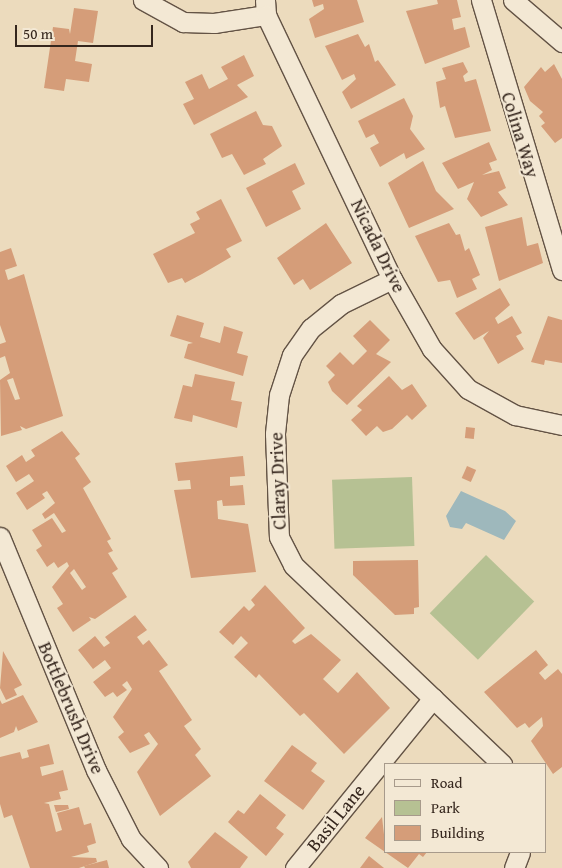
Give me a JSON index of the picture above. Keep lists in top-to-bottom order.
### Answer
{
  "streets": {
    "street": [
      "Colina Way",
      "Nicada Drive",
      "Claray Drive",
      "Bottlebrush Drive",
      "Basil Lane"
    ]
  },
  "crossings": [
    ["Nicada Drive", "Claray Drive"],
    ["Claray Drive", "Basil Lane"]
  ],
  "legend": ["Road", "Park", "Building"],
  "scale_bar": "50 m"
}
